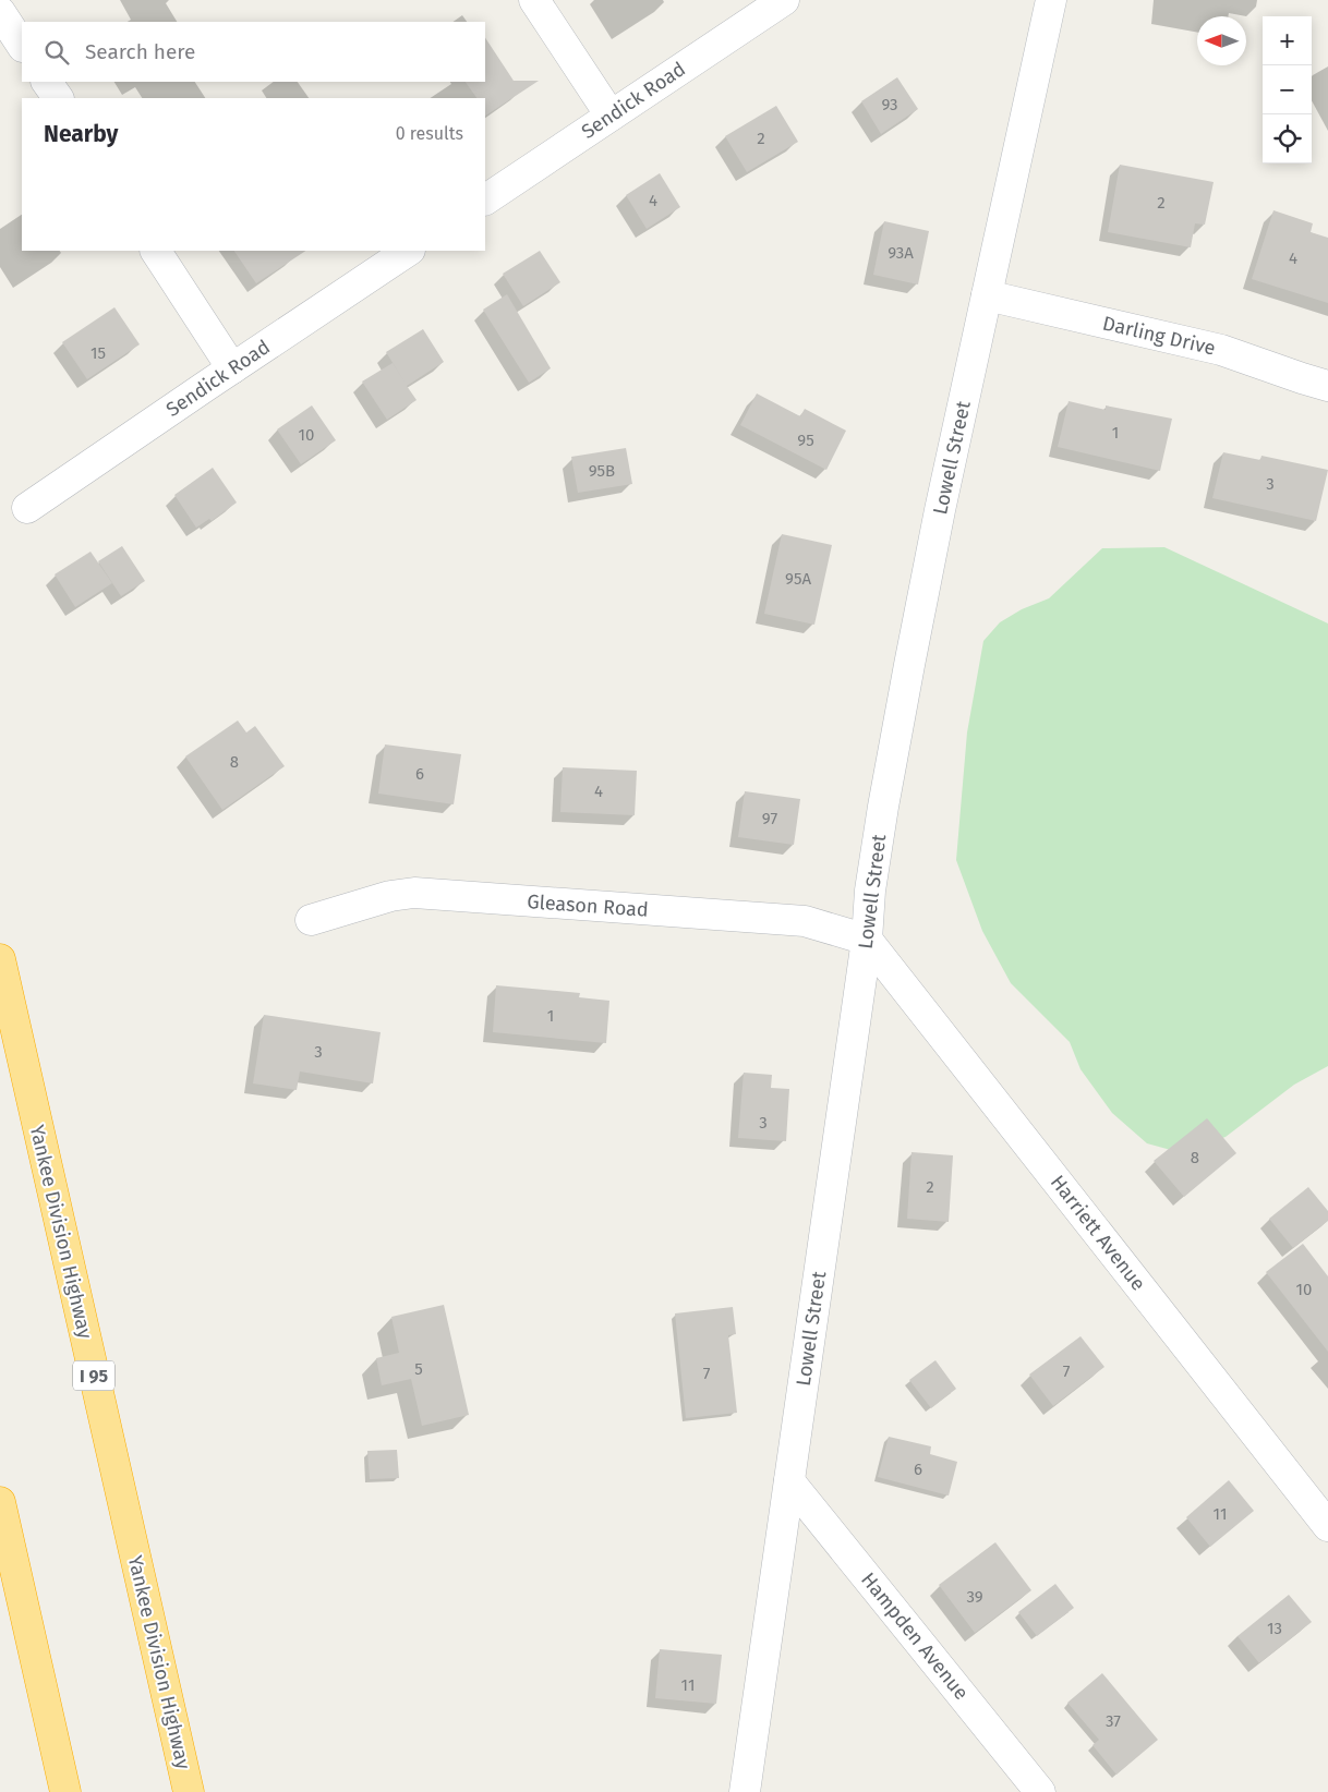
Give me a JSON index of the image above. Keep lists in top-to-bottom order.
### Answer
{
  "streets": {
    "highway": ["Yankee Division Highway", "I 95"],
    "street": [
      "Sendick Road",
      "Darling Drive",
      "Lowell Street",
      "Gleason Road",
      "Harriett Avenue",
      "Hampden Avenue"
    ]
  },
  "crossings": [
    ["Darling Drive", "Lowell Street"],
    ["Lowell Street", "Gleason Road"],
    ["Lowell Street", "Harriett Avenue"],
    ["Lowell Street", "Hampden Avenue"],
    ["Gleason Road", "Harriett Avenue"]
  ],
  "house_numbers": [
    "93",
    "2",
    "4",
    "2",
    "93A",
    "4",
    "15",
    "1",
    "10",
    "95",
    "95B",
    "3",
    "95A",
    "8",
    "6",
    "4",
    "97",
    "1",
    "3",
    "3",
    "8",
    "2",
    "10",
    "5",
    "7",
    "7",
    "6",
    "11",
    "39",
    "13",
    "11",
    "37"
  ],
  "north": "left",
  "page": {
    "map_buttons": ["+", "−"],
    "search": "Search here",
    "heading": ["Nearby", "0 results"]
  }
}
